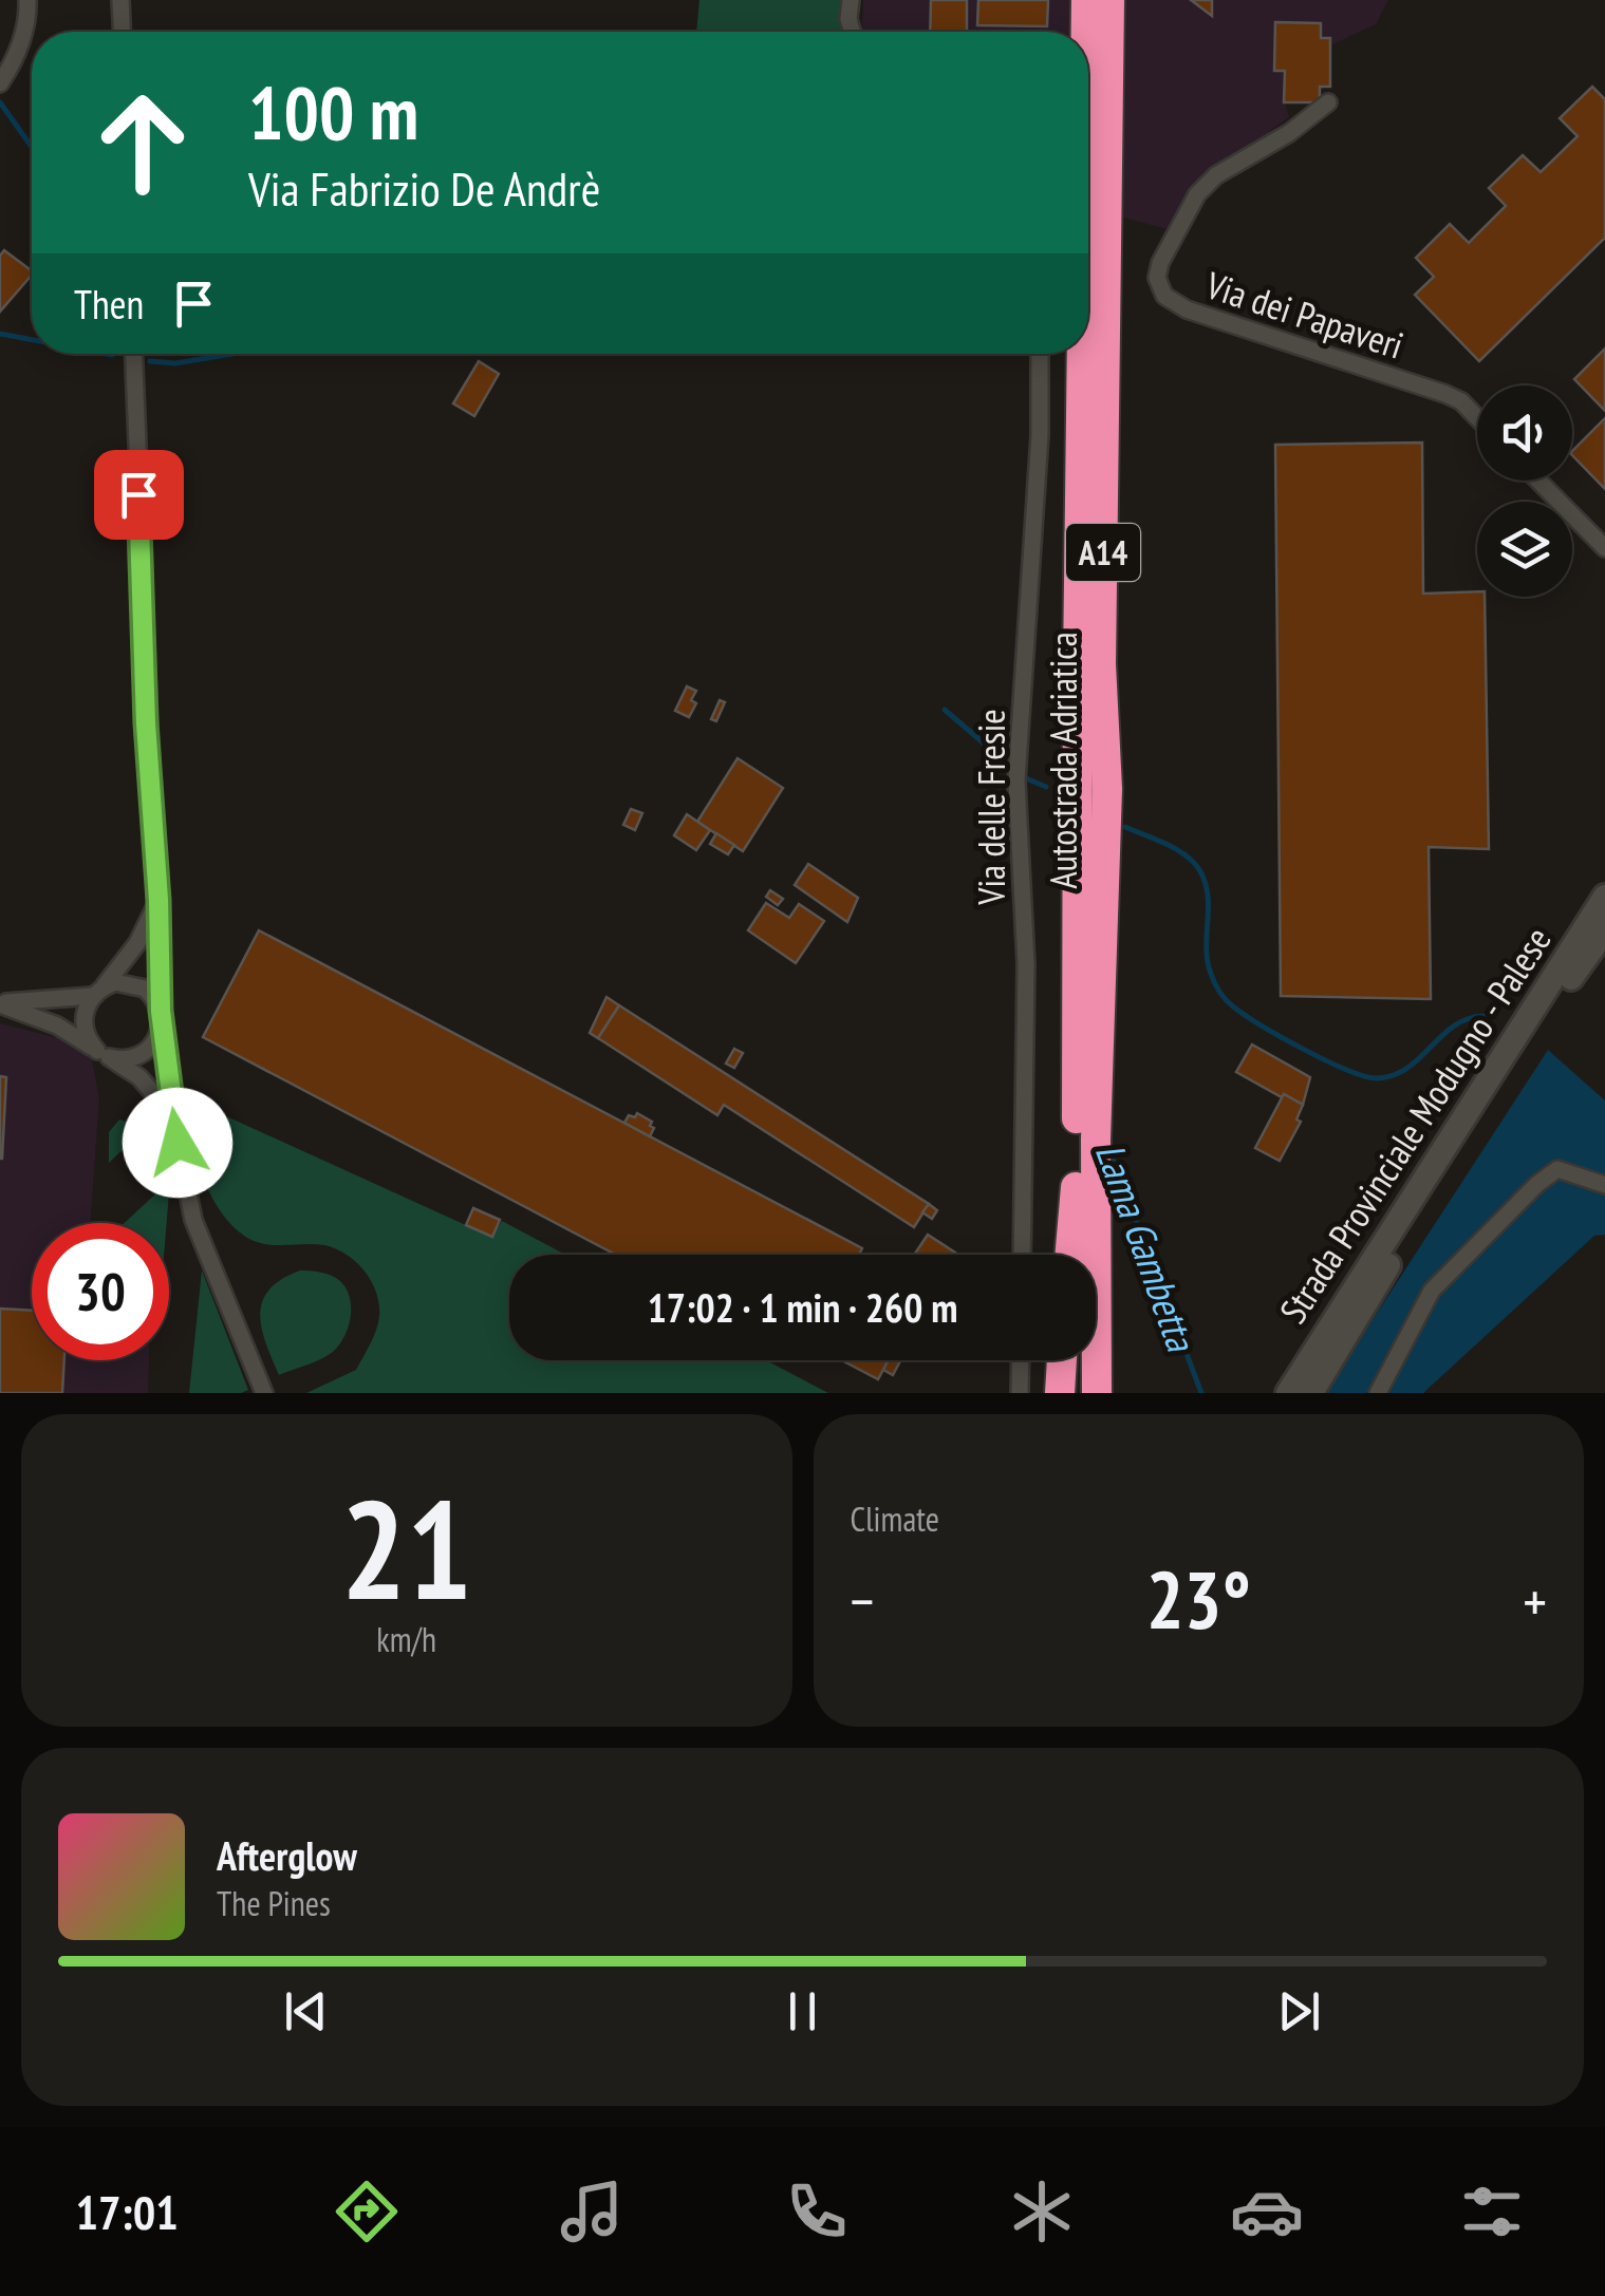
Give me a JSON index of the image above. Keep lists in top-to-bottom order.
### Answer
{
  "streets": {
    "highway": ["A14", "Autostrada Adriatica"],
    "main road": ["Strada Provinciale Modugno - Palese"],
    "street": ["Via dei Papaveri", "Via delle Fresie"]
  },
  "crossings": [
    ["A14", "Autostrada Adriatica"]
  ],
  "water": ["Lama Gambetta"],
  "page": {
    "turn": ["100 m", "Via Fabrizio De Andrè"],
    "then": "Then",
    "limit": "30",
    "trip": "17:02 · 1 min · 260 m",
    "tile": [
      ["21", "km/h"],
      "Climate"
    ],
    "heat": ["−", "23°", "+"],
    "song": ["Afterglow", "The Pines"],
    "tabs": "17:01"
  }
}
